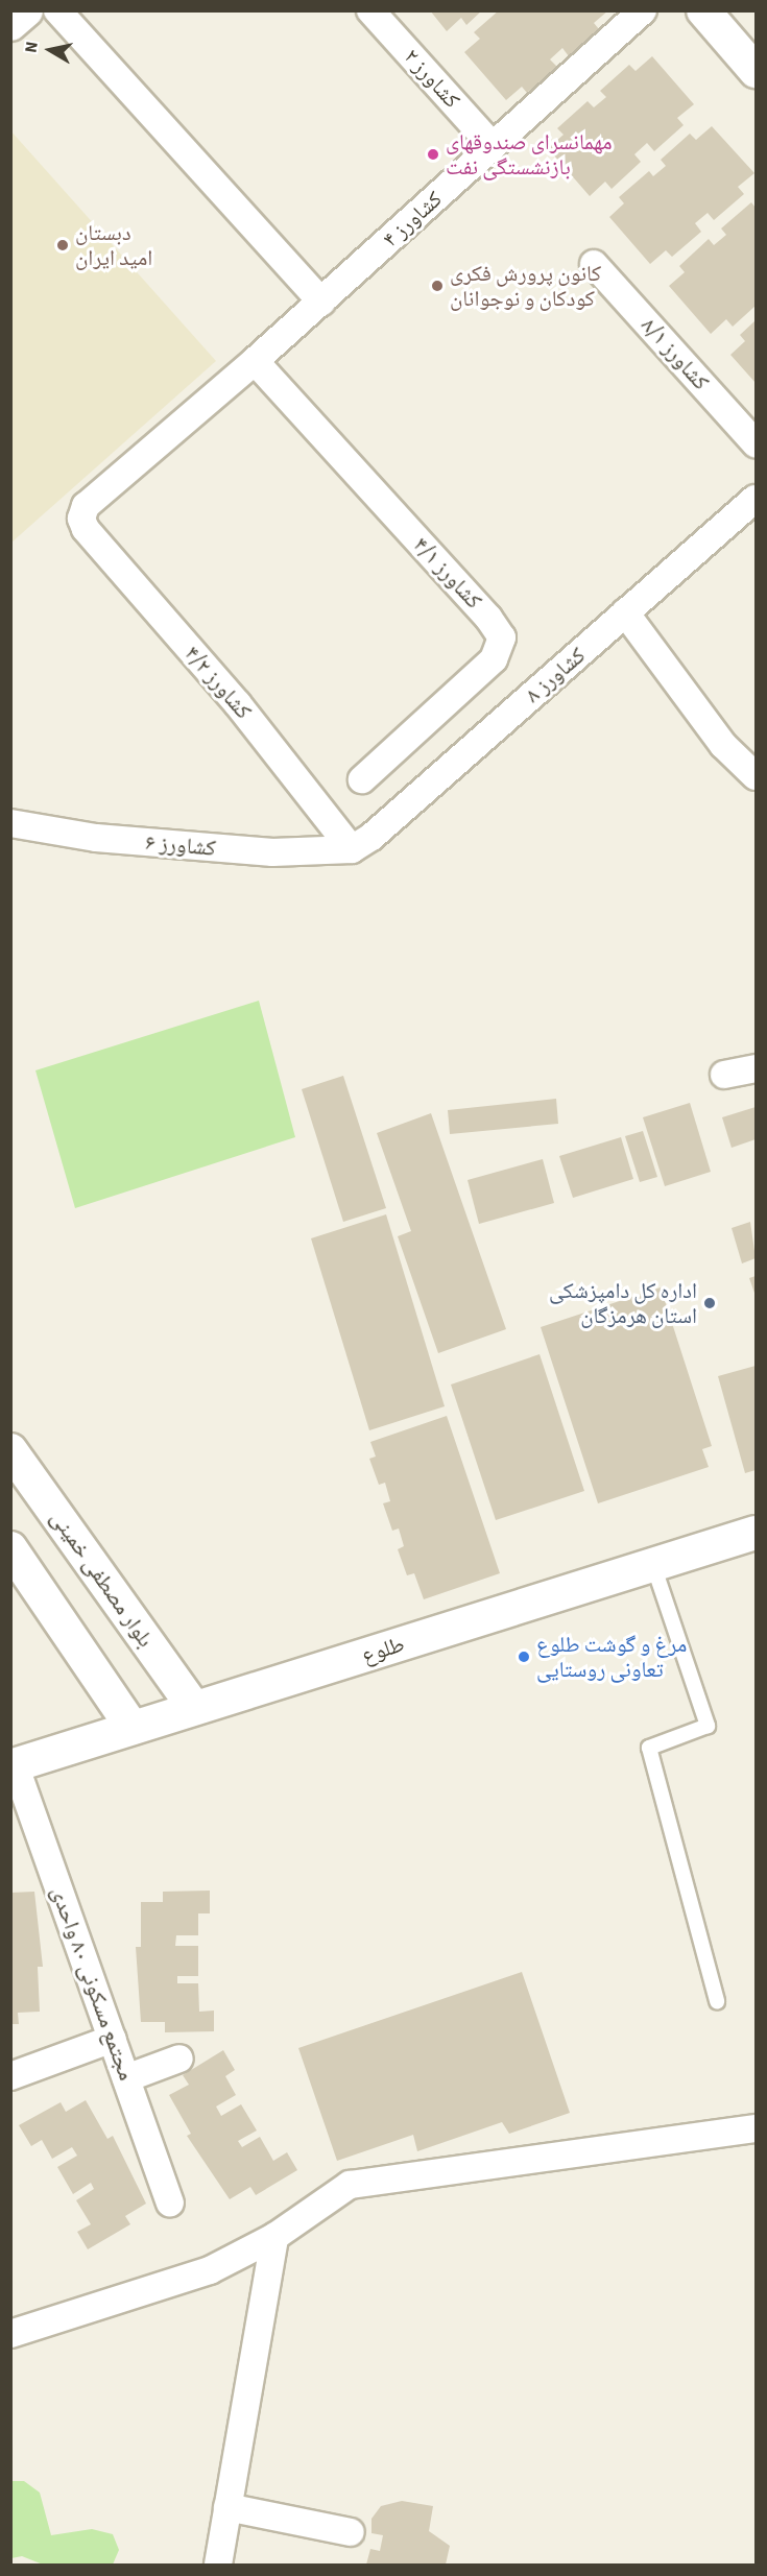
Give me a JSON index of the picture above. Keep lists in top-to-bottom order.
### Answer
{
  "streets": {
    "street": [
      "کشاورز ۲",
      "کشاورز ۴",
      "کشاورز ۸/۱",
      "کشاورز ۴/۱",
      "کشاورز ۸",
      "کشاورز ۴/۲",
      "کشاورز ۶",
      "بلوار مصطفی خمینی",
      "طلوع",
      "مجتمع مسکونی ۸۰ واحدی"
    ]
  },
  "crossings": [
    ["کشاورز ۲", "کشاورز ۴"],
    ["کشاورز ۴", "کشاورز ۴/۱"],
    ["کشاورز ۴", "کشاورز ۴/۲"],
    ["کشاورز ۸", "کشاورز ۴/۲"],
    ["کشاورز ۸", "کشاورز ۶"],
    ["کشاورز ۴/۲", "کشاورز ۶"],
    ["بلوار مصطفی خمینی", "طلوع"],
    ["طلوع", "مجتمع مسکونی ۸۰ واحدی"]
  ],
  "places": [
    "مهمانسرای صندوقهای بازنشستگی نفت",
    "دبستان امید ایران",
    "کانون پرورش فکری کودکان و نوجوانان",
    "اداره کل دامپزشکی استان هرمزگان",
    "مرغ و گوشت طلوع تعاونی روستایی"
  ],
  "north": "left"
}
